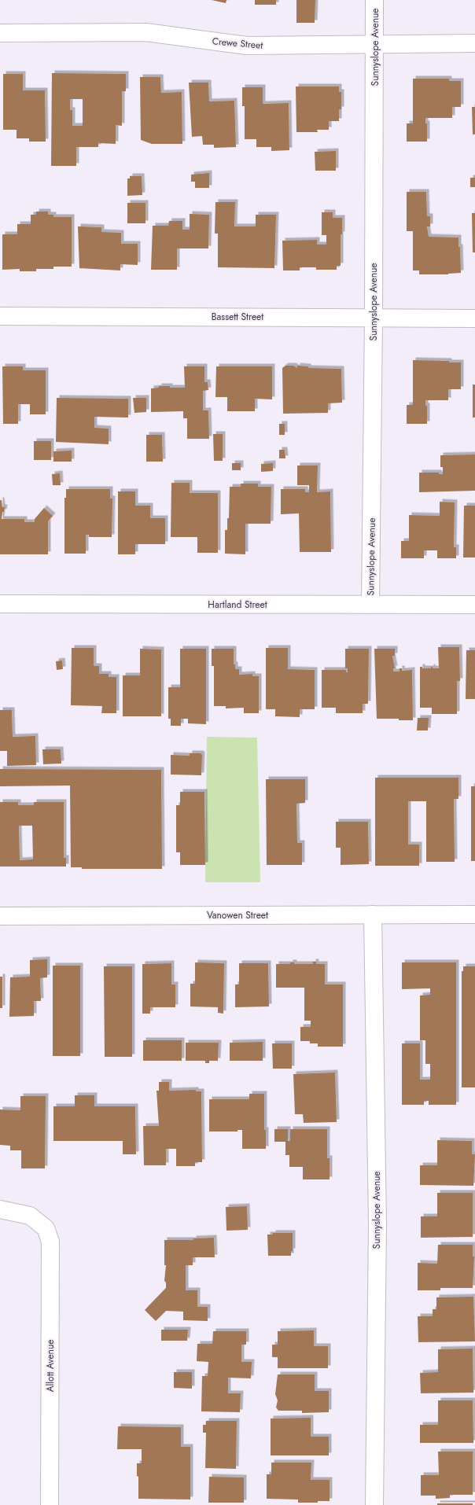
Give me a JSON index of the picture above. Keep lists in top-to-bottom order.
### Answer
{
  "streets": {
    "street": [
      "Crewe Street",
      "Sunnyslope Avenue",
      "Bassett Street",
      "Hartland Street",
      "Vanowen Street",
      "Allott Avenue"
    ]
  },
  "crossings": [
    ["Crewe Street", "Sunnyslope Avenue"],
    ["Sunnyslope Avenue", "Bassett Street"],
    ["Sunnyslope Avenue", "Hartland Street"],
    ["Sunnyslope Avenue", "Vanowen Street"]
  ]
}
